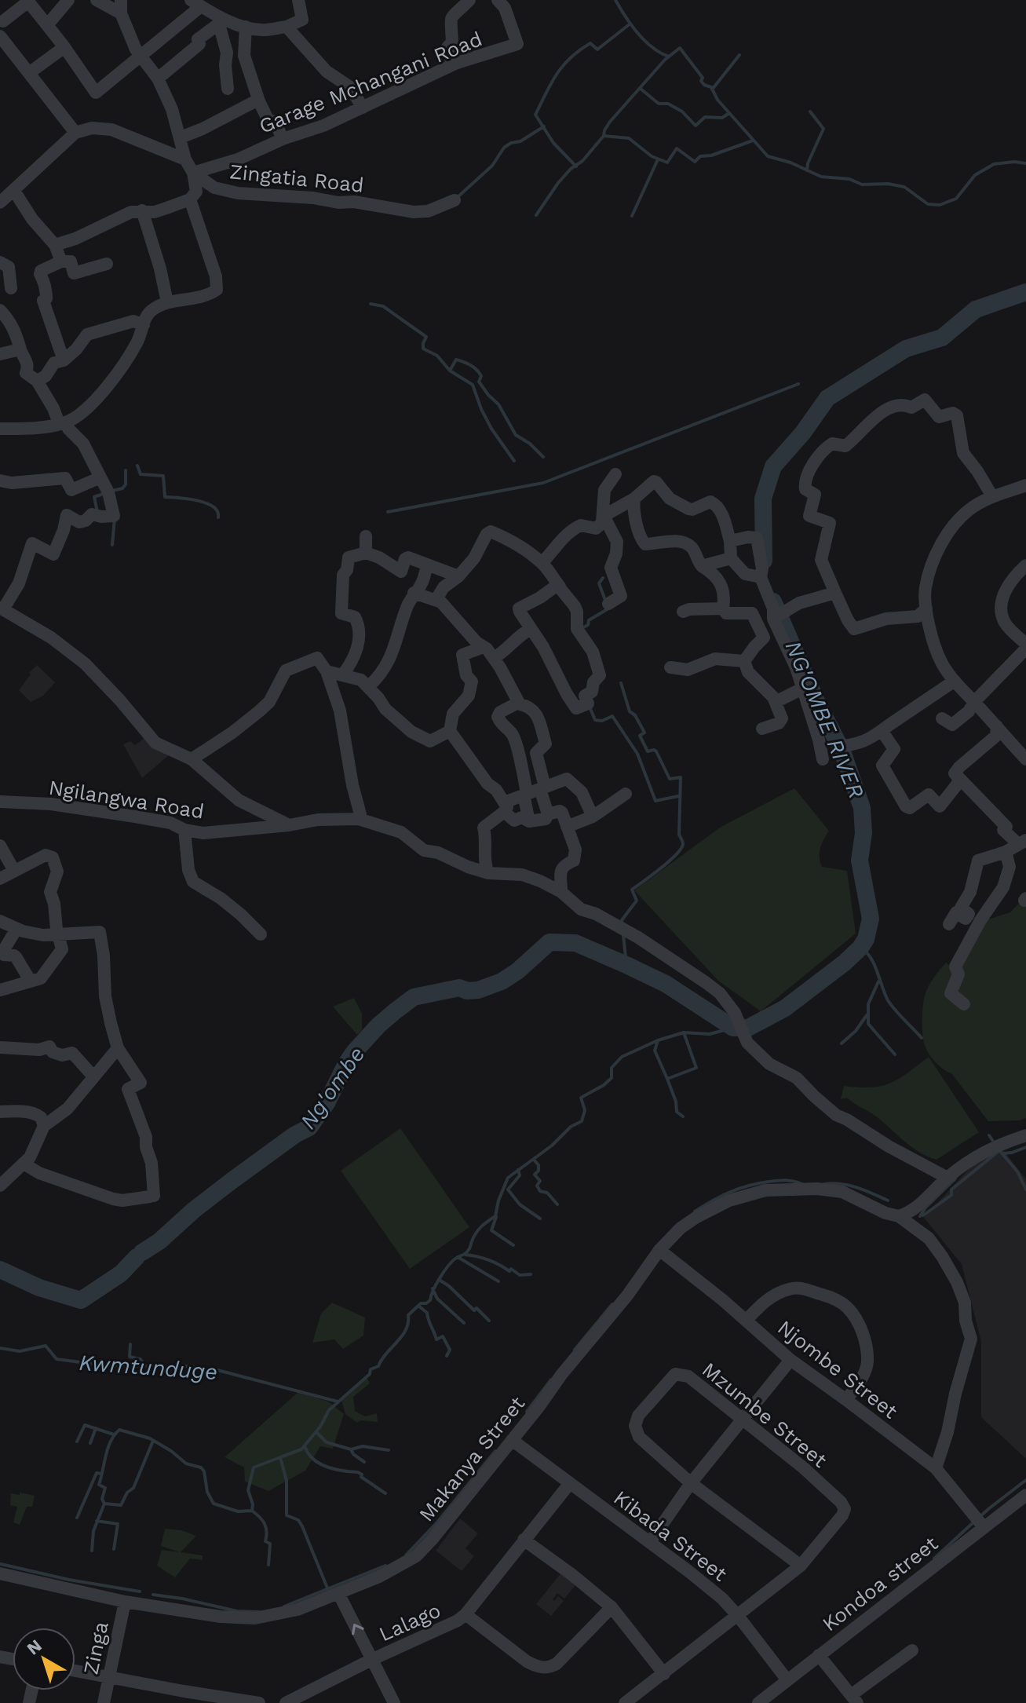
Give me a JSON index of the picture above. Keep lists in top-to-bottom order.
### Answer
{
  "streets": {
    "street": [
      "Garage Mchangani Road",
      "Zingatia Road",
      "Ngilangwa Road",
      "Njombe Street",
      "Mzumbe Street",
      "Makanya Street",
      "Kibada Street",
      "Kondoa street",
      "Lalago",
      "Zinga"
    ]
  },
  "crossings": [
    ["Garage Mchangani Road", "Zingatia Road"],
    ["Njombe Street", "Makanya Street"],
    ["Njombe Street", "Kondoa street"],
    ["Mzumbe Street", "Kibada Street"],
    ["Makanya Street", "Kibada Street"],
    ["Makanya Street", "Zinga"],
    ["Kibada Street", "Kondoa street"],
    ["Kibada Street", "Lalago"]
  ],
  "water": ["NG'OMBE RIVER", "Ng'ombe", "Kwmtunduge"],
  "north": "top left"
}
